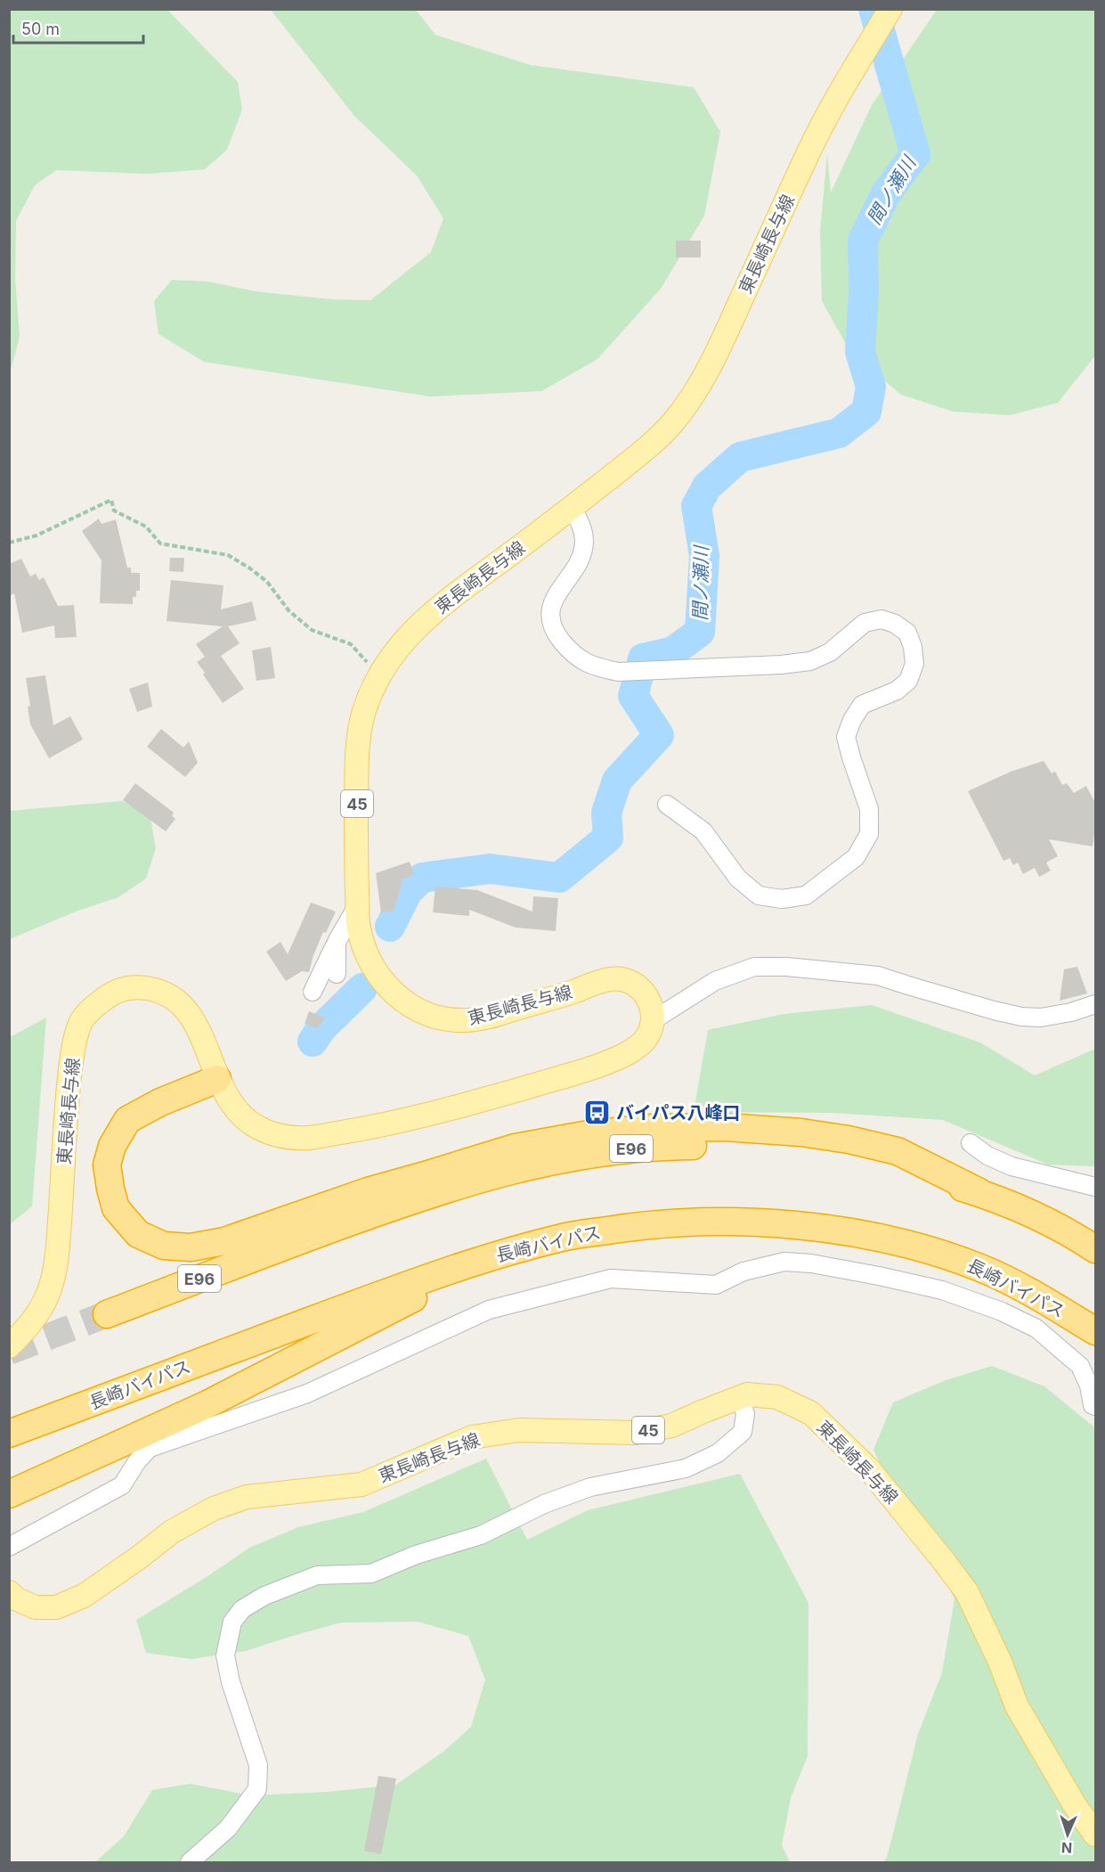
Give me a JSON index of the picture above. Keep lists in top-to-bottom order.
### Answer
{
  "streets": {
    "highway": ["E96", "長崎バイパス"],
    "main road": ["東長崎長与線", "45"]
  },
  "water": ["間ノ瀬川"],
  "places": {
    "bus stop": ["バイパス八峰口"]
  },
  "scale_bar": "50 m",
  "north": "bottom"
}
